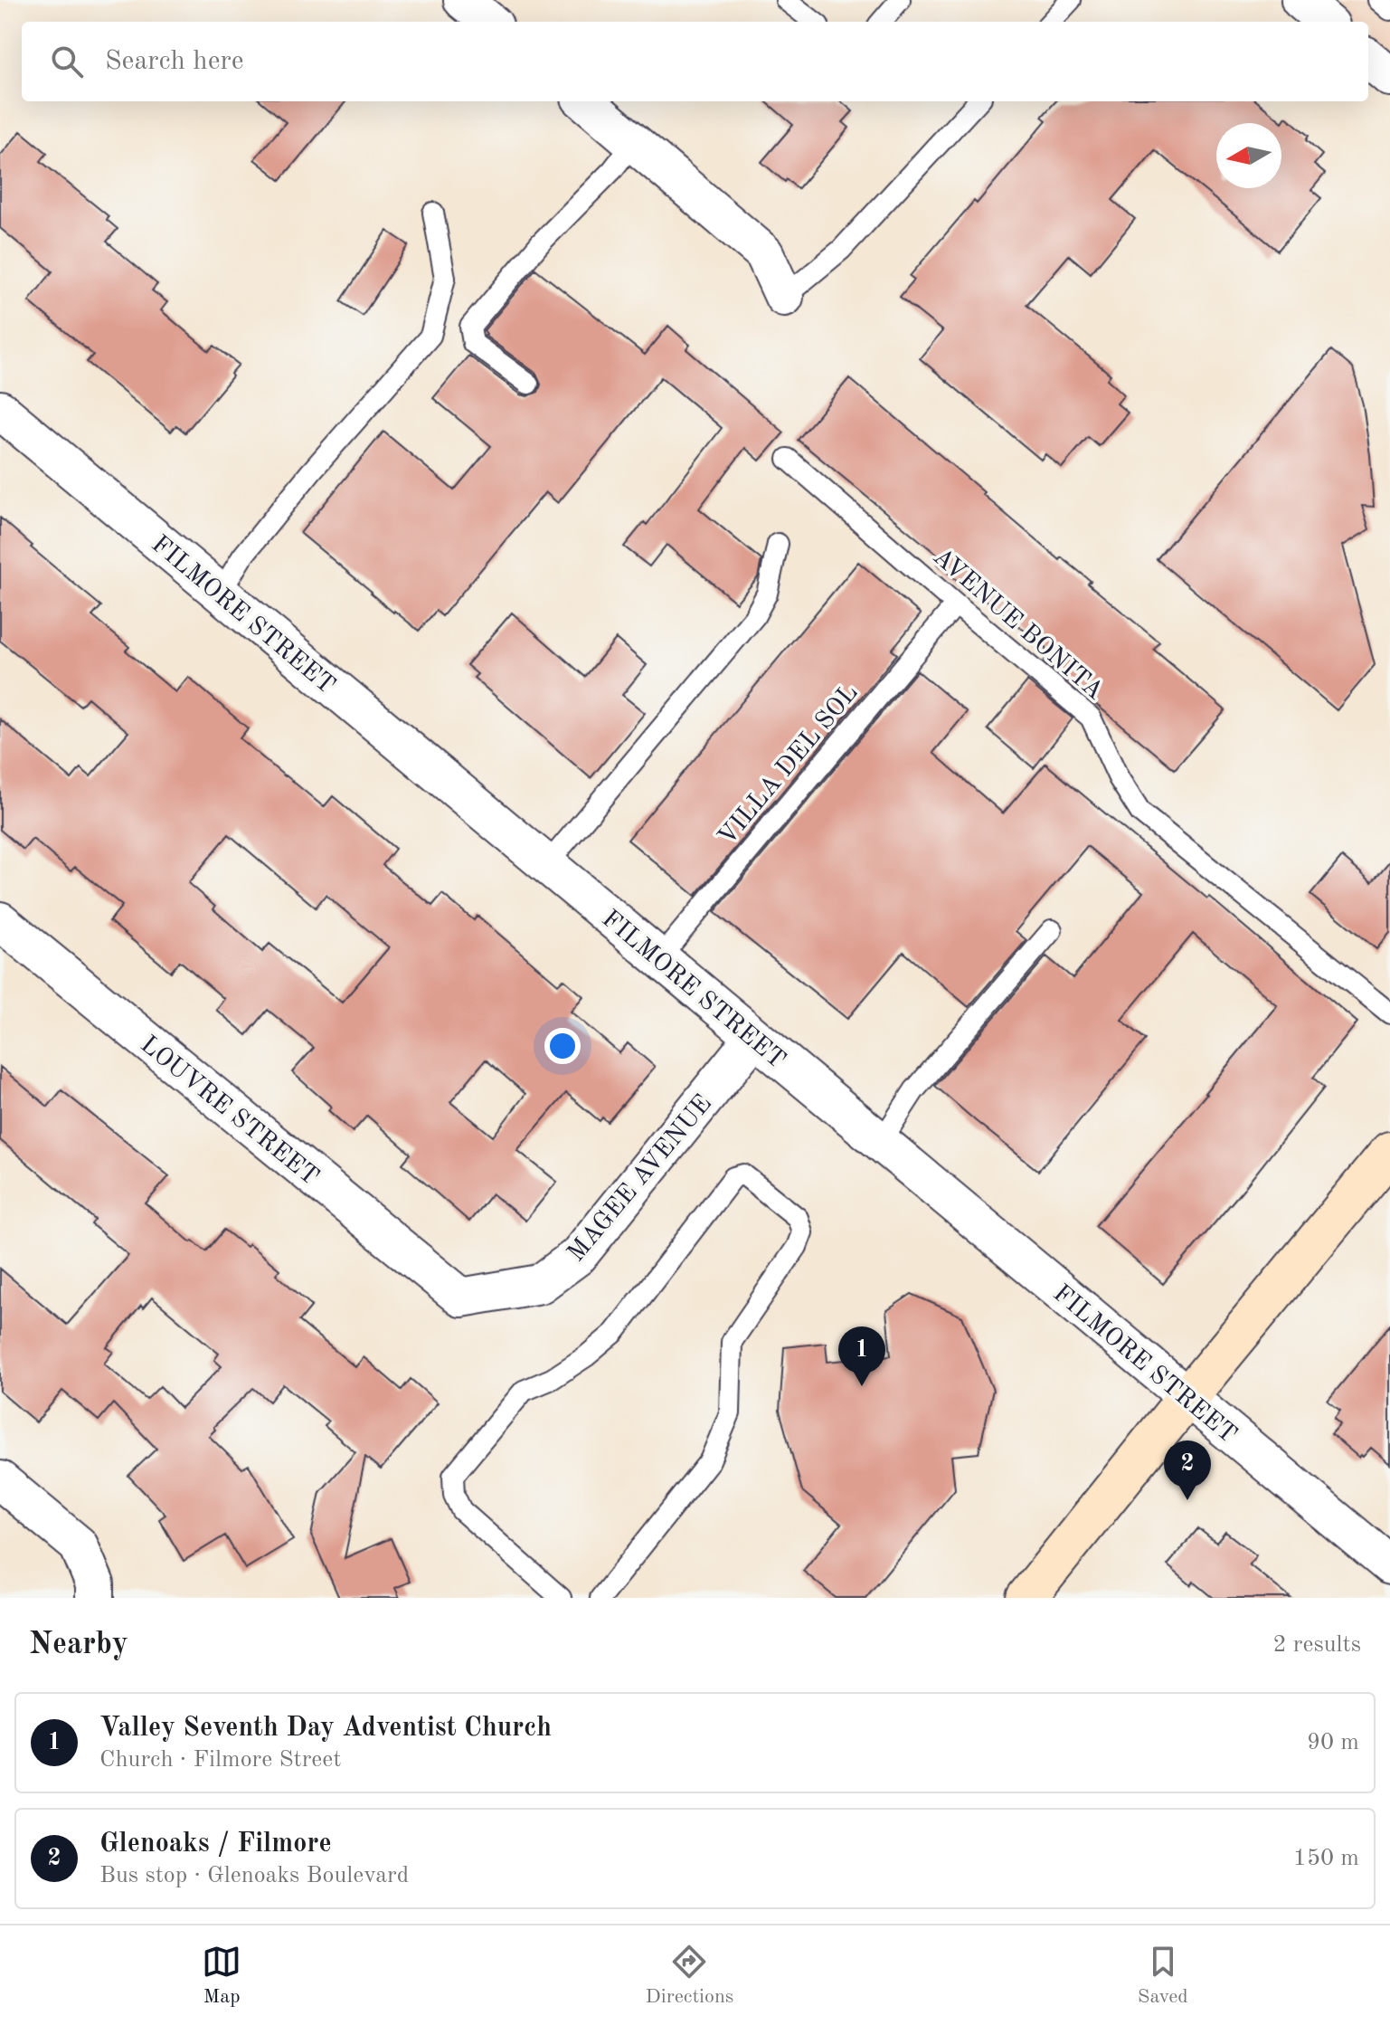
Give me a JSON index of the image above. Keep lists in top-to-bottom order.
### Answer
{
  "streets": {
    "street": ["FILMORE STREET", "LOUVRE STREET", "MAGEE AVENUE"],
    "lane": ["AVENUE BONITA", "VILLA DEL SOL"]
  },
  "crossings": [
    ["FILMORE STREET", "VILLA DEL SOL"],
    ["FILMORE STREET", "MAGEE AVENUE"],
    ["AVENUE BONITA", "VILLA DEL SOL"],
    ["LOUVRE STREET", "MAGEE AVENUE"]
  ],
  "north": "left",
  "page": {
    "search": "Search here",
    "pins": ["1", "2"],
    "heading": ["Nearby", "2 results"],
    "list": [
      {
        "mark": "1",
        "name": "Valley Seventh Day Adventist Church",
        "note": "Church · Filmore Street",
        "value": "90 m"
      },
      {
        "mark": "2",
        "name": "Glenoaks / Filmore",
        "note": "Bus stop · Glenoaks Boulevard",
        "value": "150 m"
      }
    ],
    "nav": ["Map", "Directions", "Saved"]
  }
}
